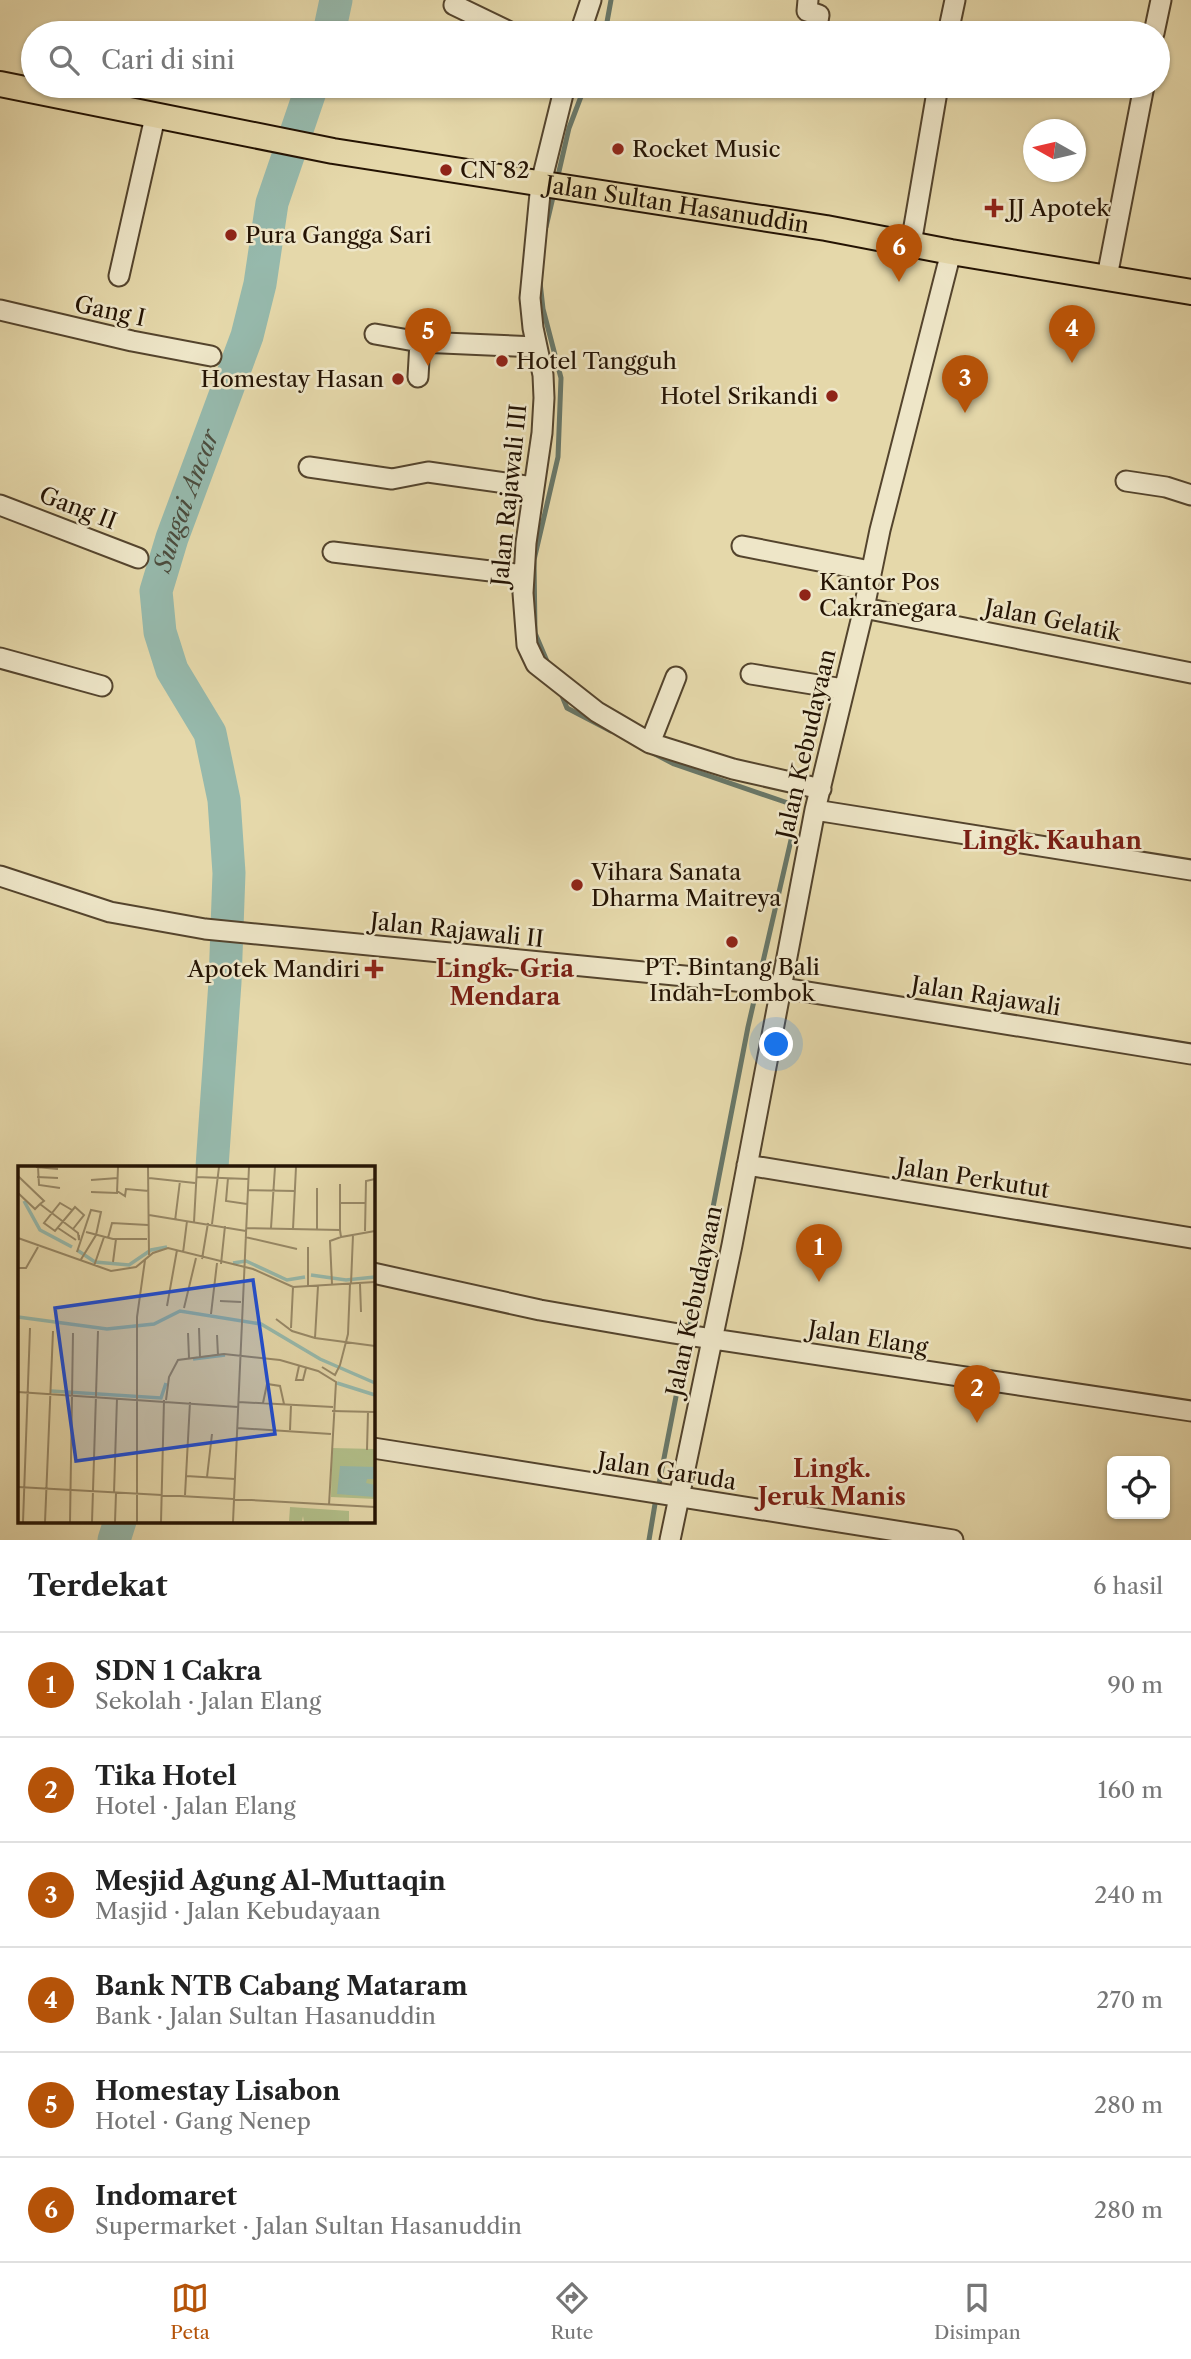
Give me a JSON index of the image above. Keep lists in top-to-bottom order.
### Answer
{
  "streets": {
    "main road": ["Jalan Sultan Hasanuddin"],
    "street": [
      "Gang I",
      "Jalan Rajawali III",
      "Gang II",
      "Jalan Gelatik",
      "Jalan Kebudayaan",
      "Jalan Rajawali II",
      "Jalan Rajawali",
      "Jalan Perkutut",
      "Jalan Elang",
      "Jalan Garuda"
    ]
  },
  "crossings": [
    ["Jalan Sultan Hasanuddin", "Jalan Rajawali III"],
    ["Jalan Sultan Hasanuddin", "Jalan Kebudayaan"],
    ["Jalan Rajawali III", "Jalan Kebudayaan"],
    ["Jalan Gelatik", "Jalan Kebudayaan"],
    ["Jalan Kebudayaan", "Jalan Rajawali II"],
    ["Jalan Kebudayaan", "Jalan Rajawali"],
    ["Jalan Kebudayaan", "Jalan Perkutut"],
    ["Jalan Kebudayaan", "Jalan Elang"],
    ["Jalan Kebudayaan", "Jalan Garuda"],
    ["Jalan Rajawali II", "Jalan Rajawali"]
  ],
  "districts": ["Lingk. Kauhan", "Lingk. Gria Mendara", "Lingk. Jeruk Manis"],
  "water": ["Sungai Ancar"],
  "places": {
    "other": [
      "Rocket Music",
      "CN 82",
      "Pura Gangga Sari",
      "Hotel Tangguh",
      "Homestay Hasan",
      "Hotel Srikandi",
      "Kantor Pos Cakranegara",
      "Vihara Sanata Dharma Maitreya",
      "PT. Bintang Bali Indah-Lombok"
    ],
    "health": ["JJ Apotek", "Apotek Mandiri"]
  },
  "north": "left",
  "page": {
    "search": "Cari di sini",
    "pins": [
      "6",
      "4",
      "5",
      "3",
      "1",
      "2"
    ],
    "heading": ["Terdekat", "6 hasil"],
    "list": [
      {
        "mark": "1",
        "name": "SDN 1 Cakra",
        "note": "Sekolah · Jalan Elang",
        "value": "90 m"
      },
      {
        "mark": "2",
        "name": "Tika Hotel",
        "note": "Hotel · Jalan Elang",
        "value": "160 m"
      },
      {
        "mark": "3",
        "name": "Mesjid Agung Al-Muttaqin",
        "note": "Masjid · Jalan Kebudayaan",
        "value": "240 m"
      },
      {
        "mark": "4",
        "name": "Bank NTB Cabang Mataram",
        "note": "Bank · Jalan Sultan Hasanuddin",
        "value": "270 m"
      },
      {
        "mark": "5",
        "name": "Homestay Lisabon",
        "note": "Hotel · Gang Nenep",
        "value": "280 m"
      },
      {
        "mark": "6",
        "name": "Indomaret",
        "note": "Supermarket · Jalan Sultan Hasanuddin",
        "value": "280 m"
      }
    ],
    "nav": ["Peta", "Rute", "Disimpan"]
  }
}
